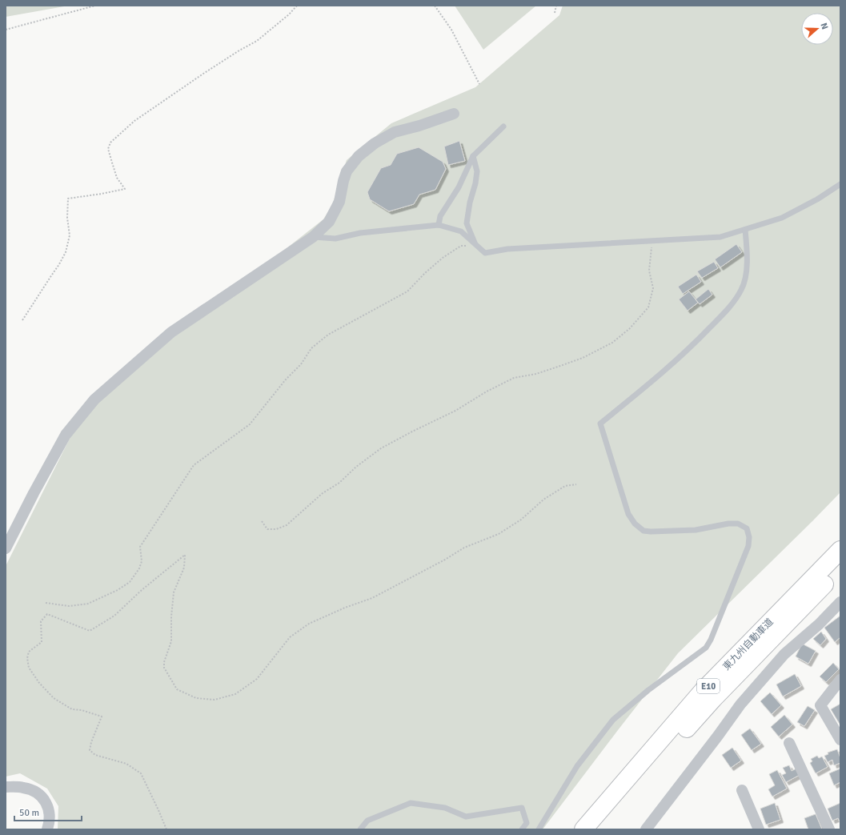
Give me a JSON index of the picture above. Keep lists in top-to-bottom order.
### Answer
{
  "streets": {
    "highway": ["東九州自動車道", "E10"]
  },
  "scale_bar": "50 m",
  "north": "right"
}
